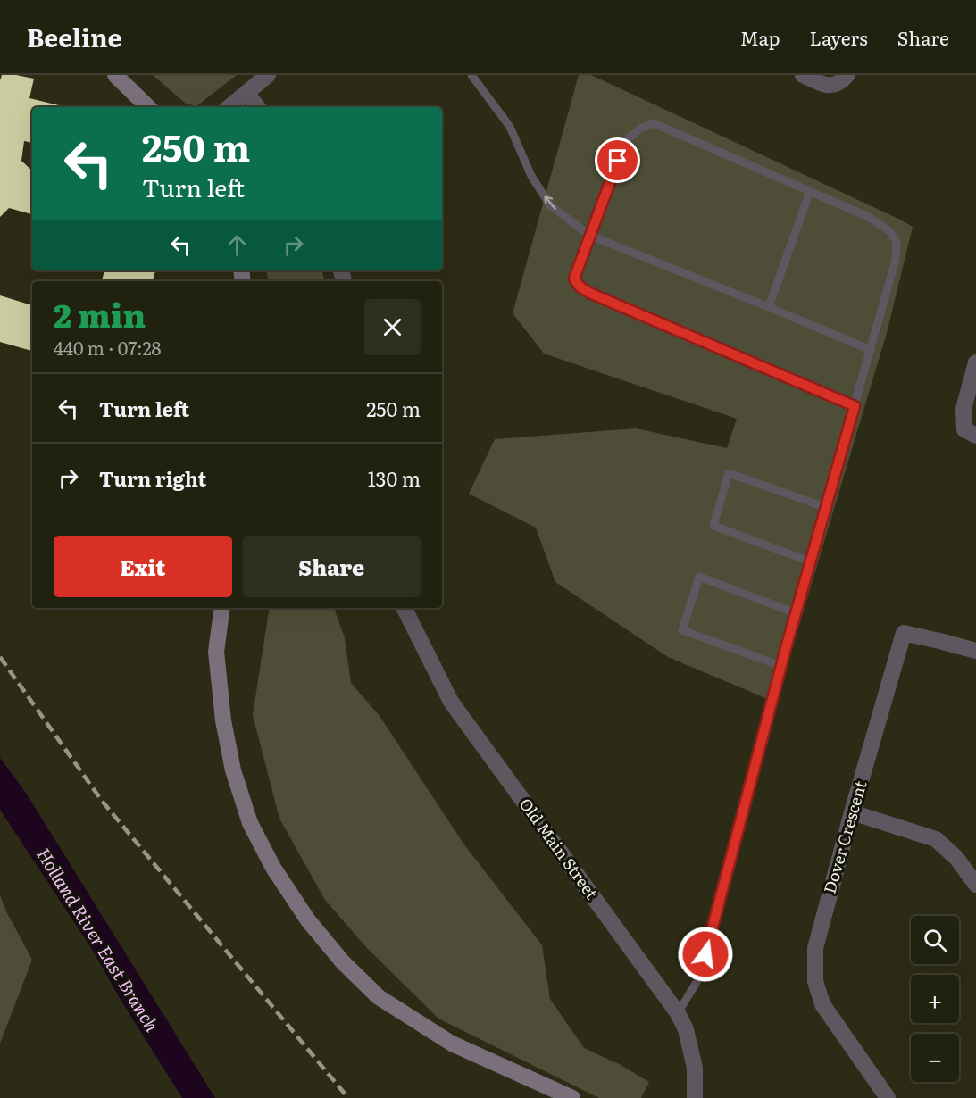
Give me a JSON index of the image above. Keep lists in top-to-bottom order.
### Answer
{
  "streets": {
    "street": ["Dover Crescent", "Old Main Street"]
  },
  "water": ["Holland River East Branch"],
  "page": {
    "header": "Beeline",
    "nav": ["Map", "Layers", "Share"],
    "turn": ["250 m", "Turn left"],
    "heading": ["2 min", "440 m · 07:28"],
    "list": [
      {
        "name": "Turn left",
        "value": "250 m"
      },
      {
        "name": "Turn right",
        "value": "130 m"
      }
    ],
    "buttons": ["Exit", "Share"],
    "map_buttons": ["+", "−"]
  }
}
